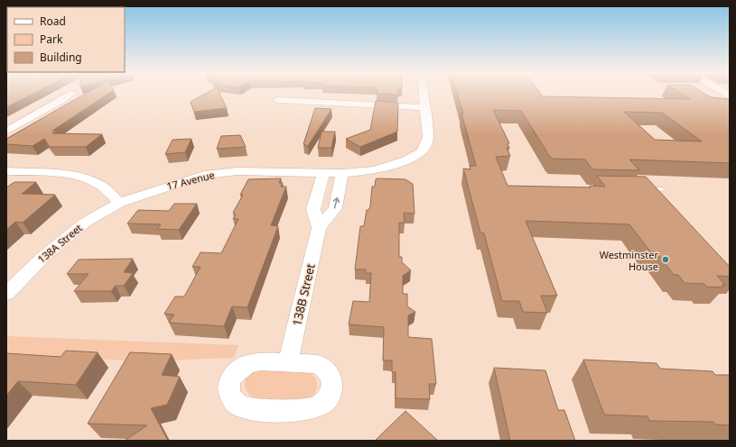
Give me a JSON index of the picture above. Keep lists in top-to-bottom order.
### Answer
{
  "streets": {
    "street": ["17 Avenue", "138A Street", "138B Street"]
  },
  "crossings": [
    ["17 Avenue", "138A Street"],
    ["17 Avenue", "138B Street"]
  ],
  "places": ["Westminster House"],
  "legend": ["Road", "Park", "Building"]
}
